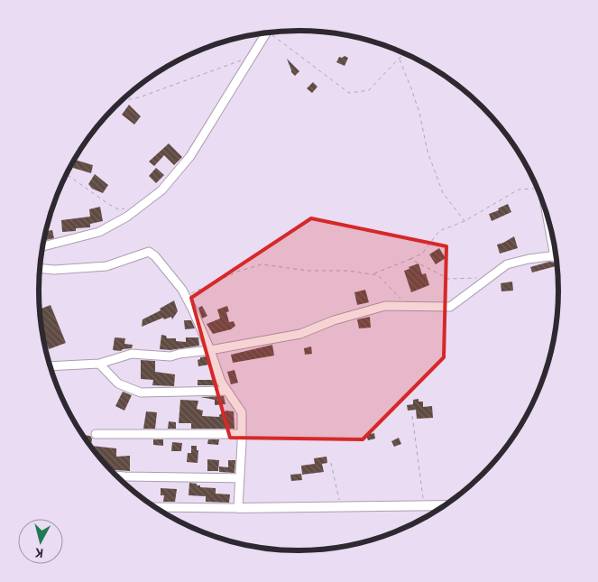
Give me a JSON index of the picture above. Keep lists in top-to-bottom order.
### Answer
{
  "north": "bottom"
}
